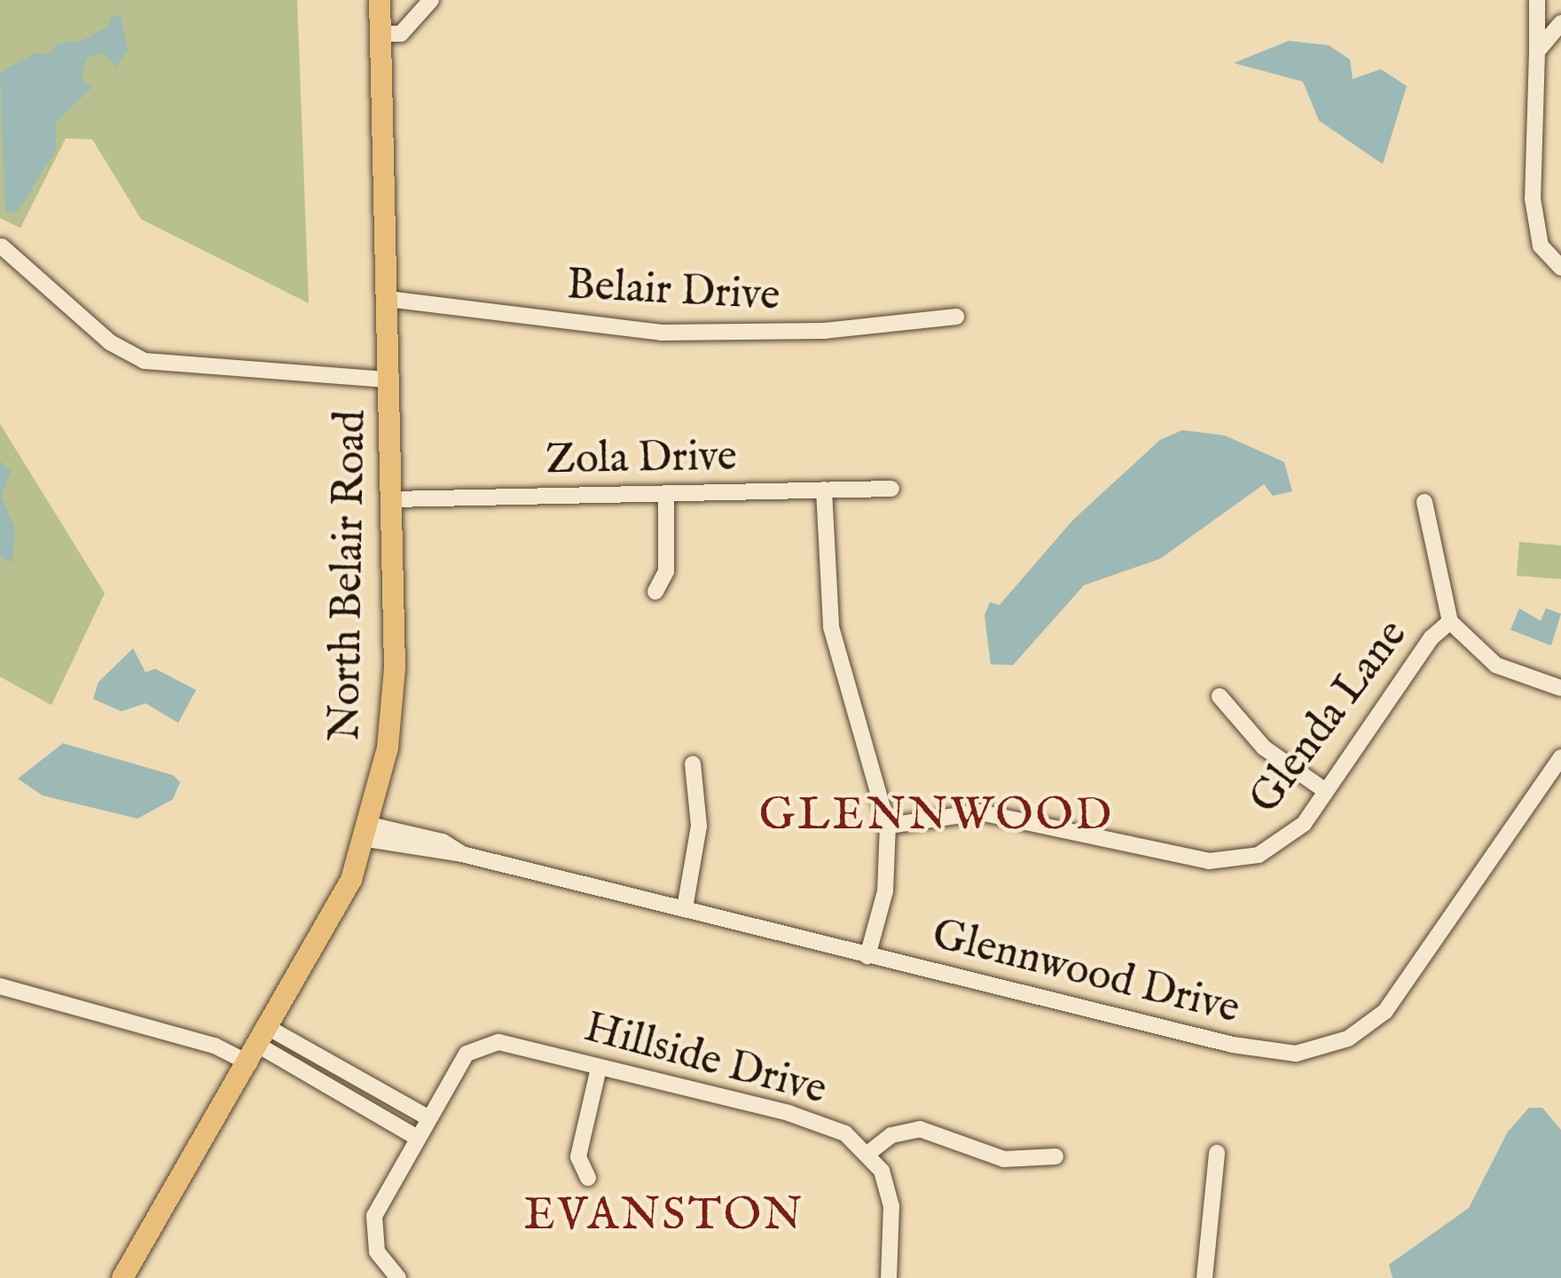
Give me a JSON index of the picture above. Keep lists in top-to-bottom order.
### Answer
{
  "streets": {
    "main road": ["North Belair Road"],
    "street": [
      "Belair Drive",
      "Zola Drive",
      "Glenda Lane",
      "Glennwood Drive",
      "Hillside Drive"
    ]
  },
  "crossings": [
    ["Belair Drive", "North Belair Road"],
    ["Zola Drive", "North Belair Road"],
    ["North Belair Road", "Glennwood Drive"]
  ],
  "districts": ["GLENNWOOD", "EVANSTON"]
}
